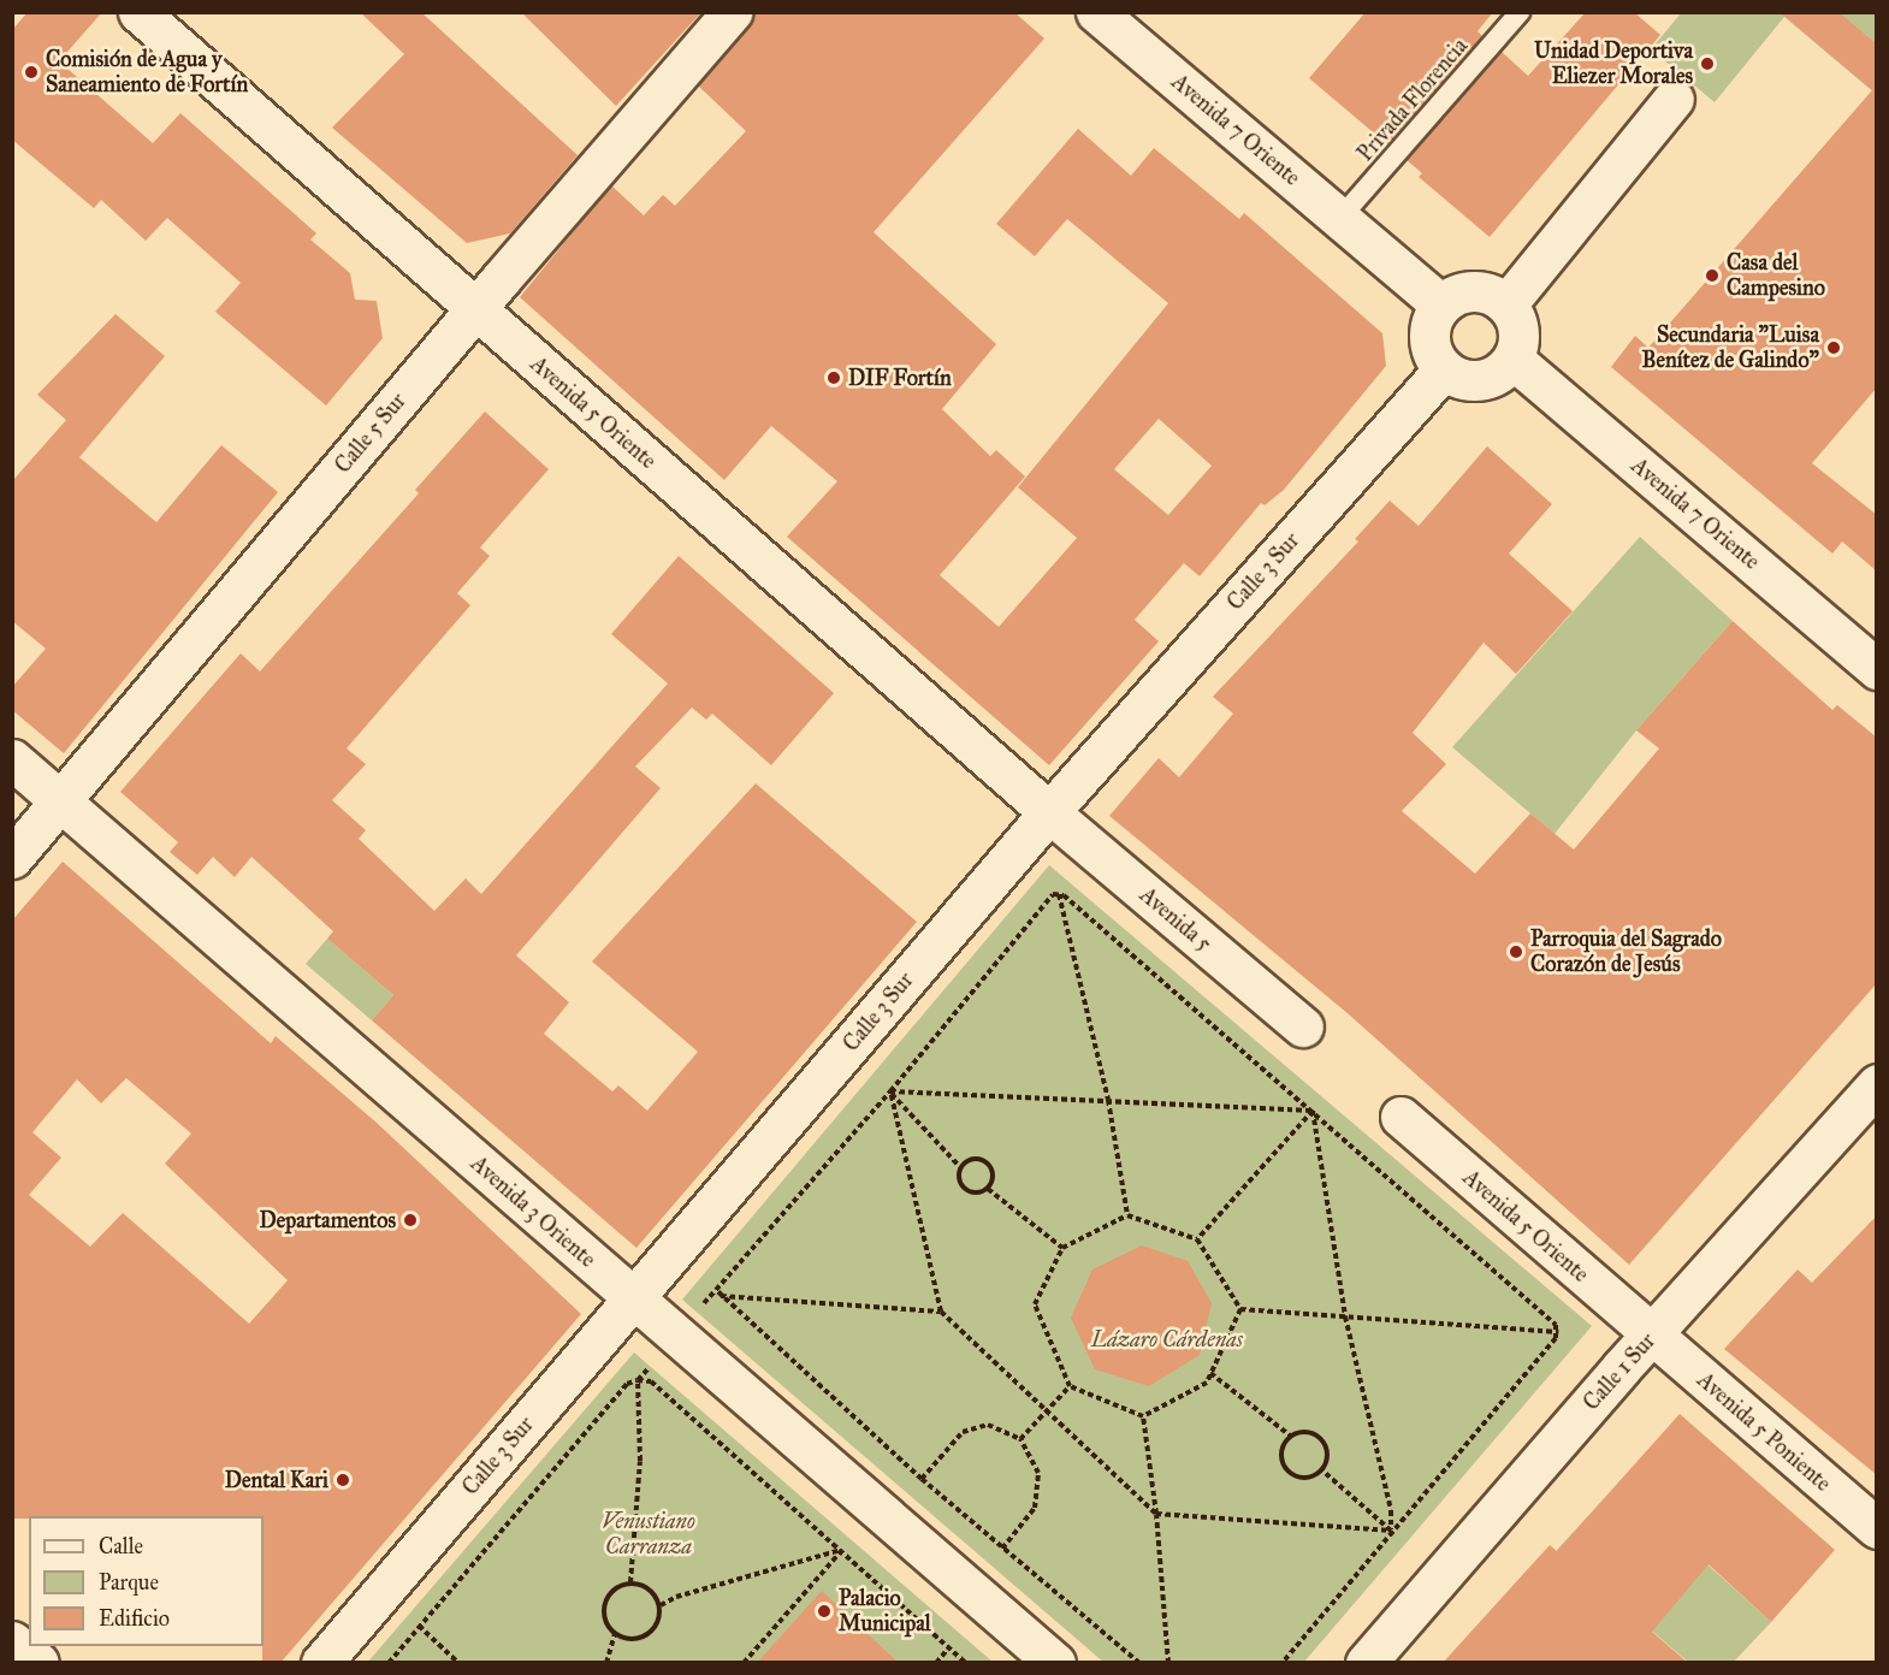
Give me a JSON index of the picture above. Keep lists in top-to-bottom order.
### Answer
{
  "streets": {
    "street": [
      "Avenida 7 Oriente",
      "Avenida 5 Oriente",
      "Calle 5 Sur",
      "Calle 3 Sur",
      "Avenida 5",
      "Avenida 3 Oriente",
      "Calle 1 Sur",
      "Avenida 5 Poniente"
    ],
    "lane": ["Privada Florencia"]
  },
  "crossings": [
    ["Privada Florencia", "Avenida 7 Oriente"],
    ["Avenida 7 Oriente", "Calle 3 Sur"],
    ["Avenida 5 Oriente", "Calle 5 Sur"],
    ["Avenida 5 Oriente", "Calle 3 Sur"],
    ["Avenida 5 Oriente", "Avenida 5"],
    ["Avenida 5 Oriente", "Calle 1 Sur"],
    ["Avenida 5 Oriente", "Avenida 5 Poniente"],
    ["Calle 5 Sur", "Avenida 3 Oriente"],
    ["Calle 3 Sur", "Avenida 5"],
    ["Calle 3 Sur", "Avenida 3 Oriente"],
    ["Calle 1 Sur", "Avenida 5 Poniente"]
  ],
  "parks": ["Lázaro Cárdenas", "Venustiano Carranza"],
  "places": [
    "Unidad Deportiva Eliezer Morales",
    "Comisión de Agua y Saneamiento de Fortín",
    "Casa del Campesino",
    "Secundaria \"Luisa Benítez de Galindo\"",
    "DIF Fortín",
    "Parroquia del Sagrado Corazón de Jesús",
    "Departamentos",
    "Dental Kari",
    "Palacio Municipal"
  ],
  "legend": ["Calle", "Parque", "Edificio"]
}
